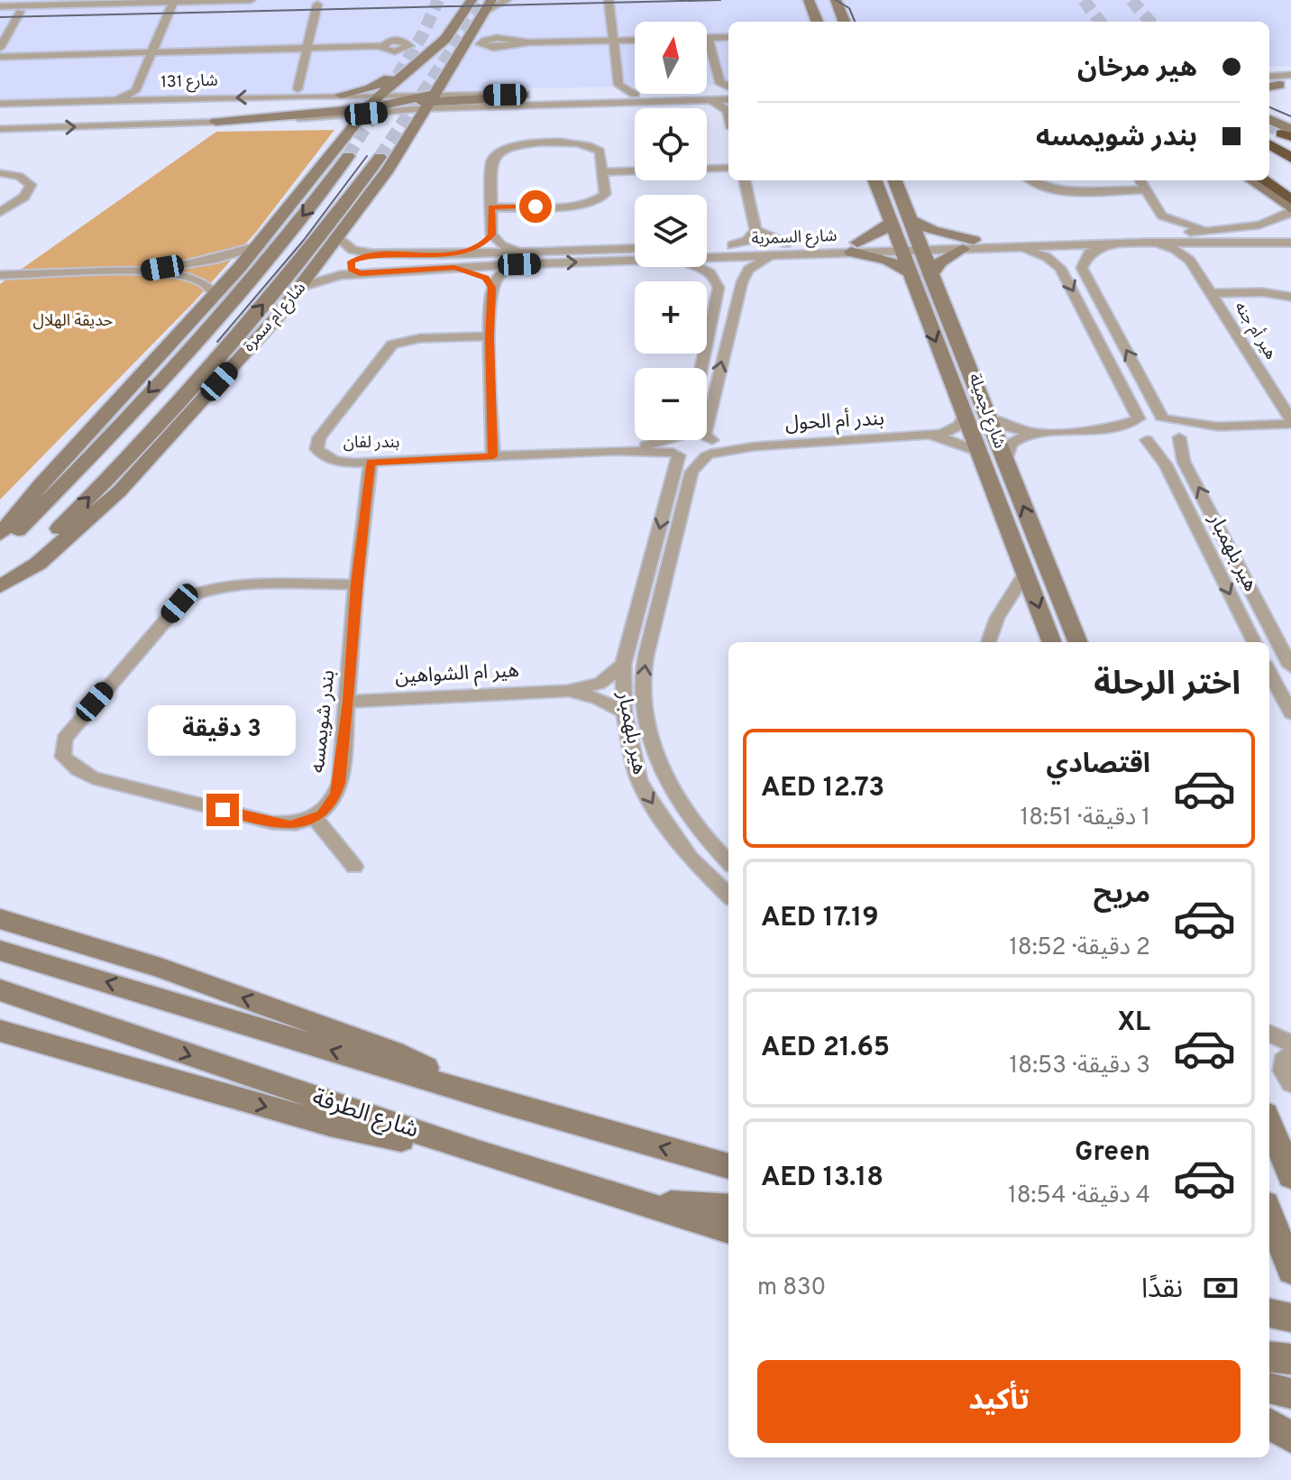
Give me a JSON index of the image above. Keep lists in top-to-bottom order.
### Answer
{
  "streets": {
    "street": [
      "شارع 131",
      "شارع السمرية",
      "شارع ام سمرة",
      "هير أم جنه",
      "شارع لجميلة",
      "بندر أم الحول",
      "بندر لفان",
      "هير بلهمبار",
      "هير ام الشواهين",
      "بندر شويمسه",
      "شارع الطرفة"
    ]
  },
  "crossings": [
    ["شارع السمرية", "شارع ام سمرة"],
    ["شارع السمرية", "شارع لجميلة"],
    ["شارع لجميلة", "بندر أم الحول"],
    ["بندر أم الحول", "بندر لفان"],
    ["بندر أم الحول", "هير بلهمبار"],
    ["بندر لفان", "هير بلهمبار"],
    ["بندر لفان", "بندر شويمسه"],
    ["هير بلهمبار", "هير ام الشواهين"],
    ["هير ام الشواهين", "بندر شويمسه"]
  ],
  "parks": ["حديقة الهلال"],
  "north": "top",
  "page": {
    "map_buttons": ["+", "−"],
    "banner": ["هير مرخان", "بندر شويمسه"],
    "heading": "اختر الرحلة",
    "bubble": "3 دقيقة",
    "list": [
      {
        "name": "اقتصادي",
        "note": "1 دقيقة · 18:51",
        "value": "AED 12.73"
      },
      {
        "name": "مريح",
        "note": "2 دقيقة · 18:52",
        "value": "AED 17.19"
      },
      {
        "name": "XL",
        "note": "3 دقيقة · 18:53",
        "value": "AED 21.65"
      },
      {
        "name": "Green",
        "note": "4 دقيقة · 18:54",
        "value": "AED 13.18"
      }
    ],
    "pay": ["نقدًا", "830 m"],
    "buttons": "تأكيد"
  }
}
